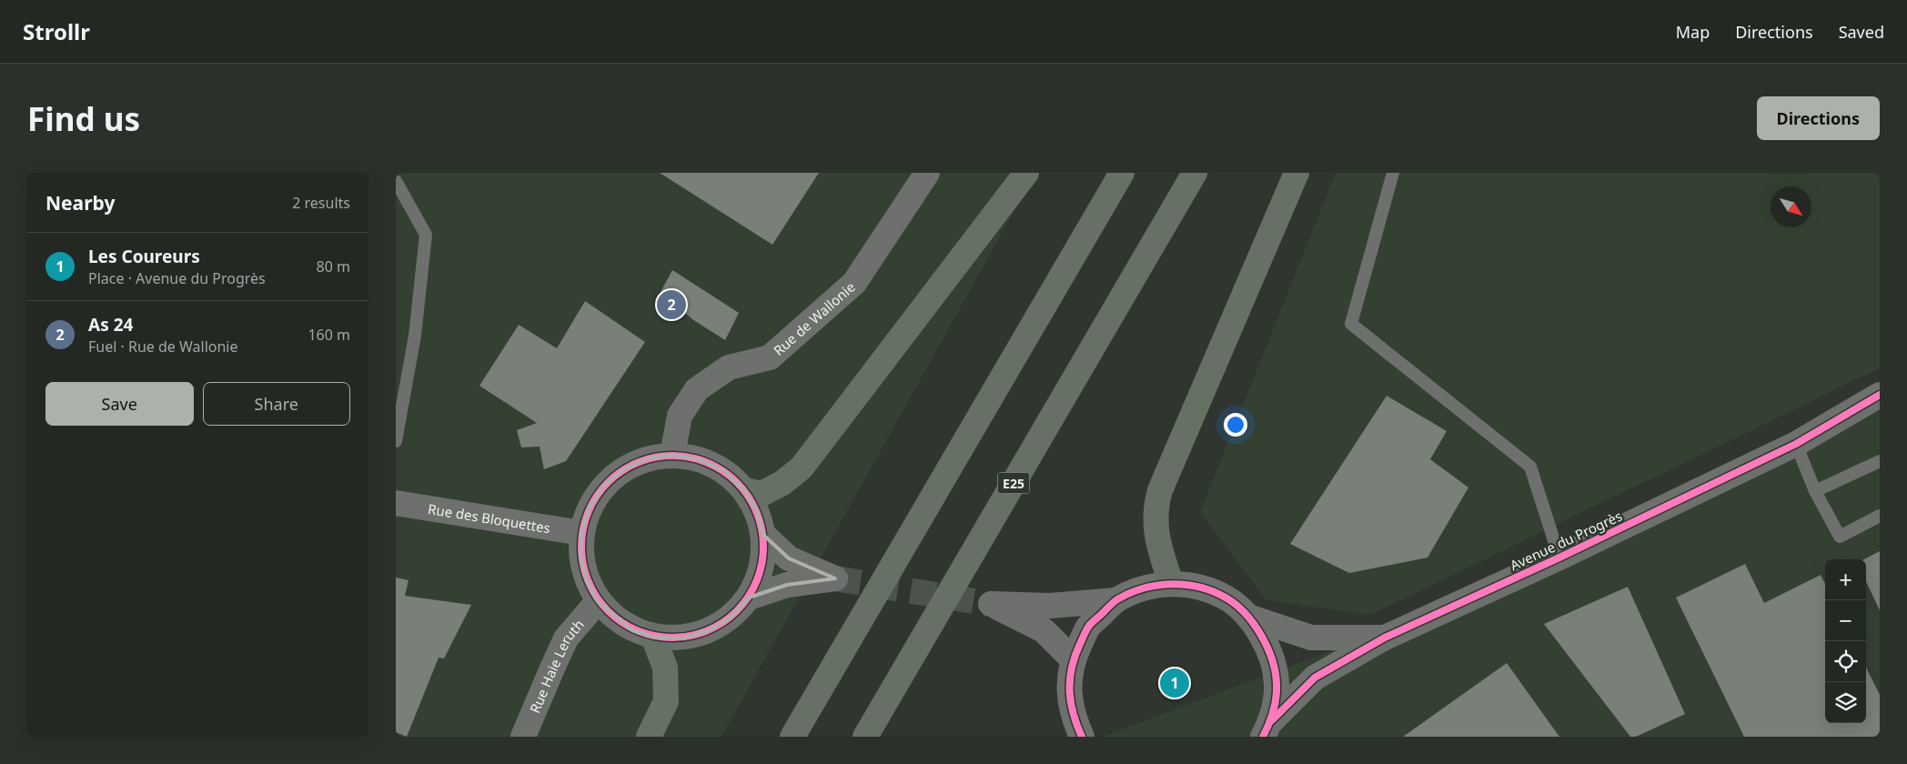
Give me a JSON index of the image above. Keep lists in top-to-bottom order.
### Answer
{
  "streets": {
    "highway": ["E25"],
    "street": [
      "Rue de Wallonie",
      "Rue des Bloquettes",
      "Avenue du Progrès",
      "Rue Haie Leruth"
    ]
  },
  "north": "bottom right",
  "page": {
    "header": "Strollr",
    "nav": ["Map", "Directions", "Saved"],
    "buttons": [
      "Directions",
      ["Save", "Share"]
    ],
    "title": "Find us",
    "heading": ["Nearby", "2 results"],
    "list": [
      {
        "mark": "1",
        "name": "Les Coureurs",
        "note": "Place · Avenue du Progrès",
        "value": "80 m"
      },
      {
        "mark": "2",
        "name": "As 24",
        "note": "Fuel · Rue de Wallonie",
        "value": "160 m"
      }
    ],
    "pins": ["2", "1"],
    "map_buttons": ["+", "−"]
  }
}
